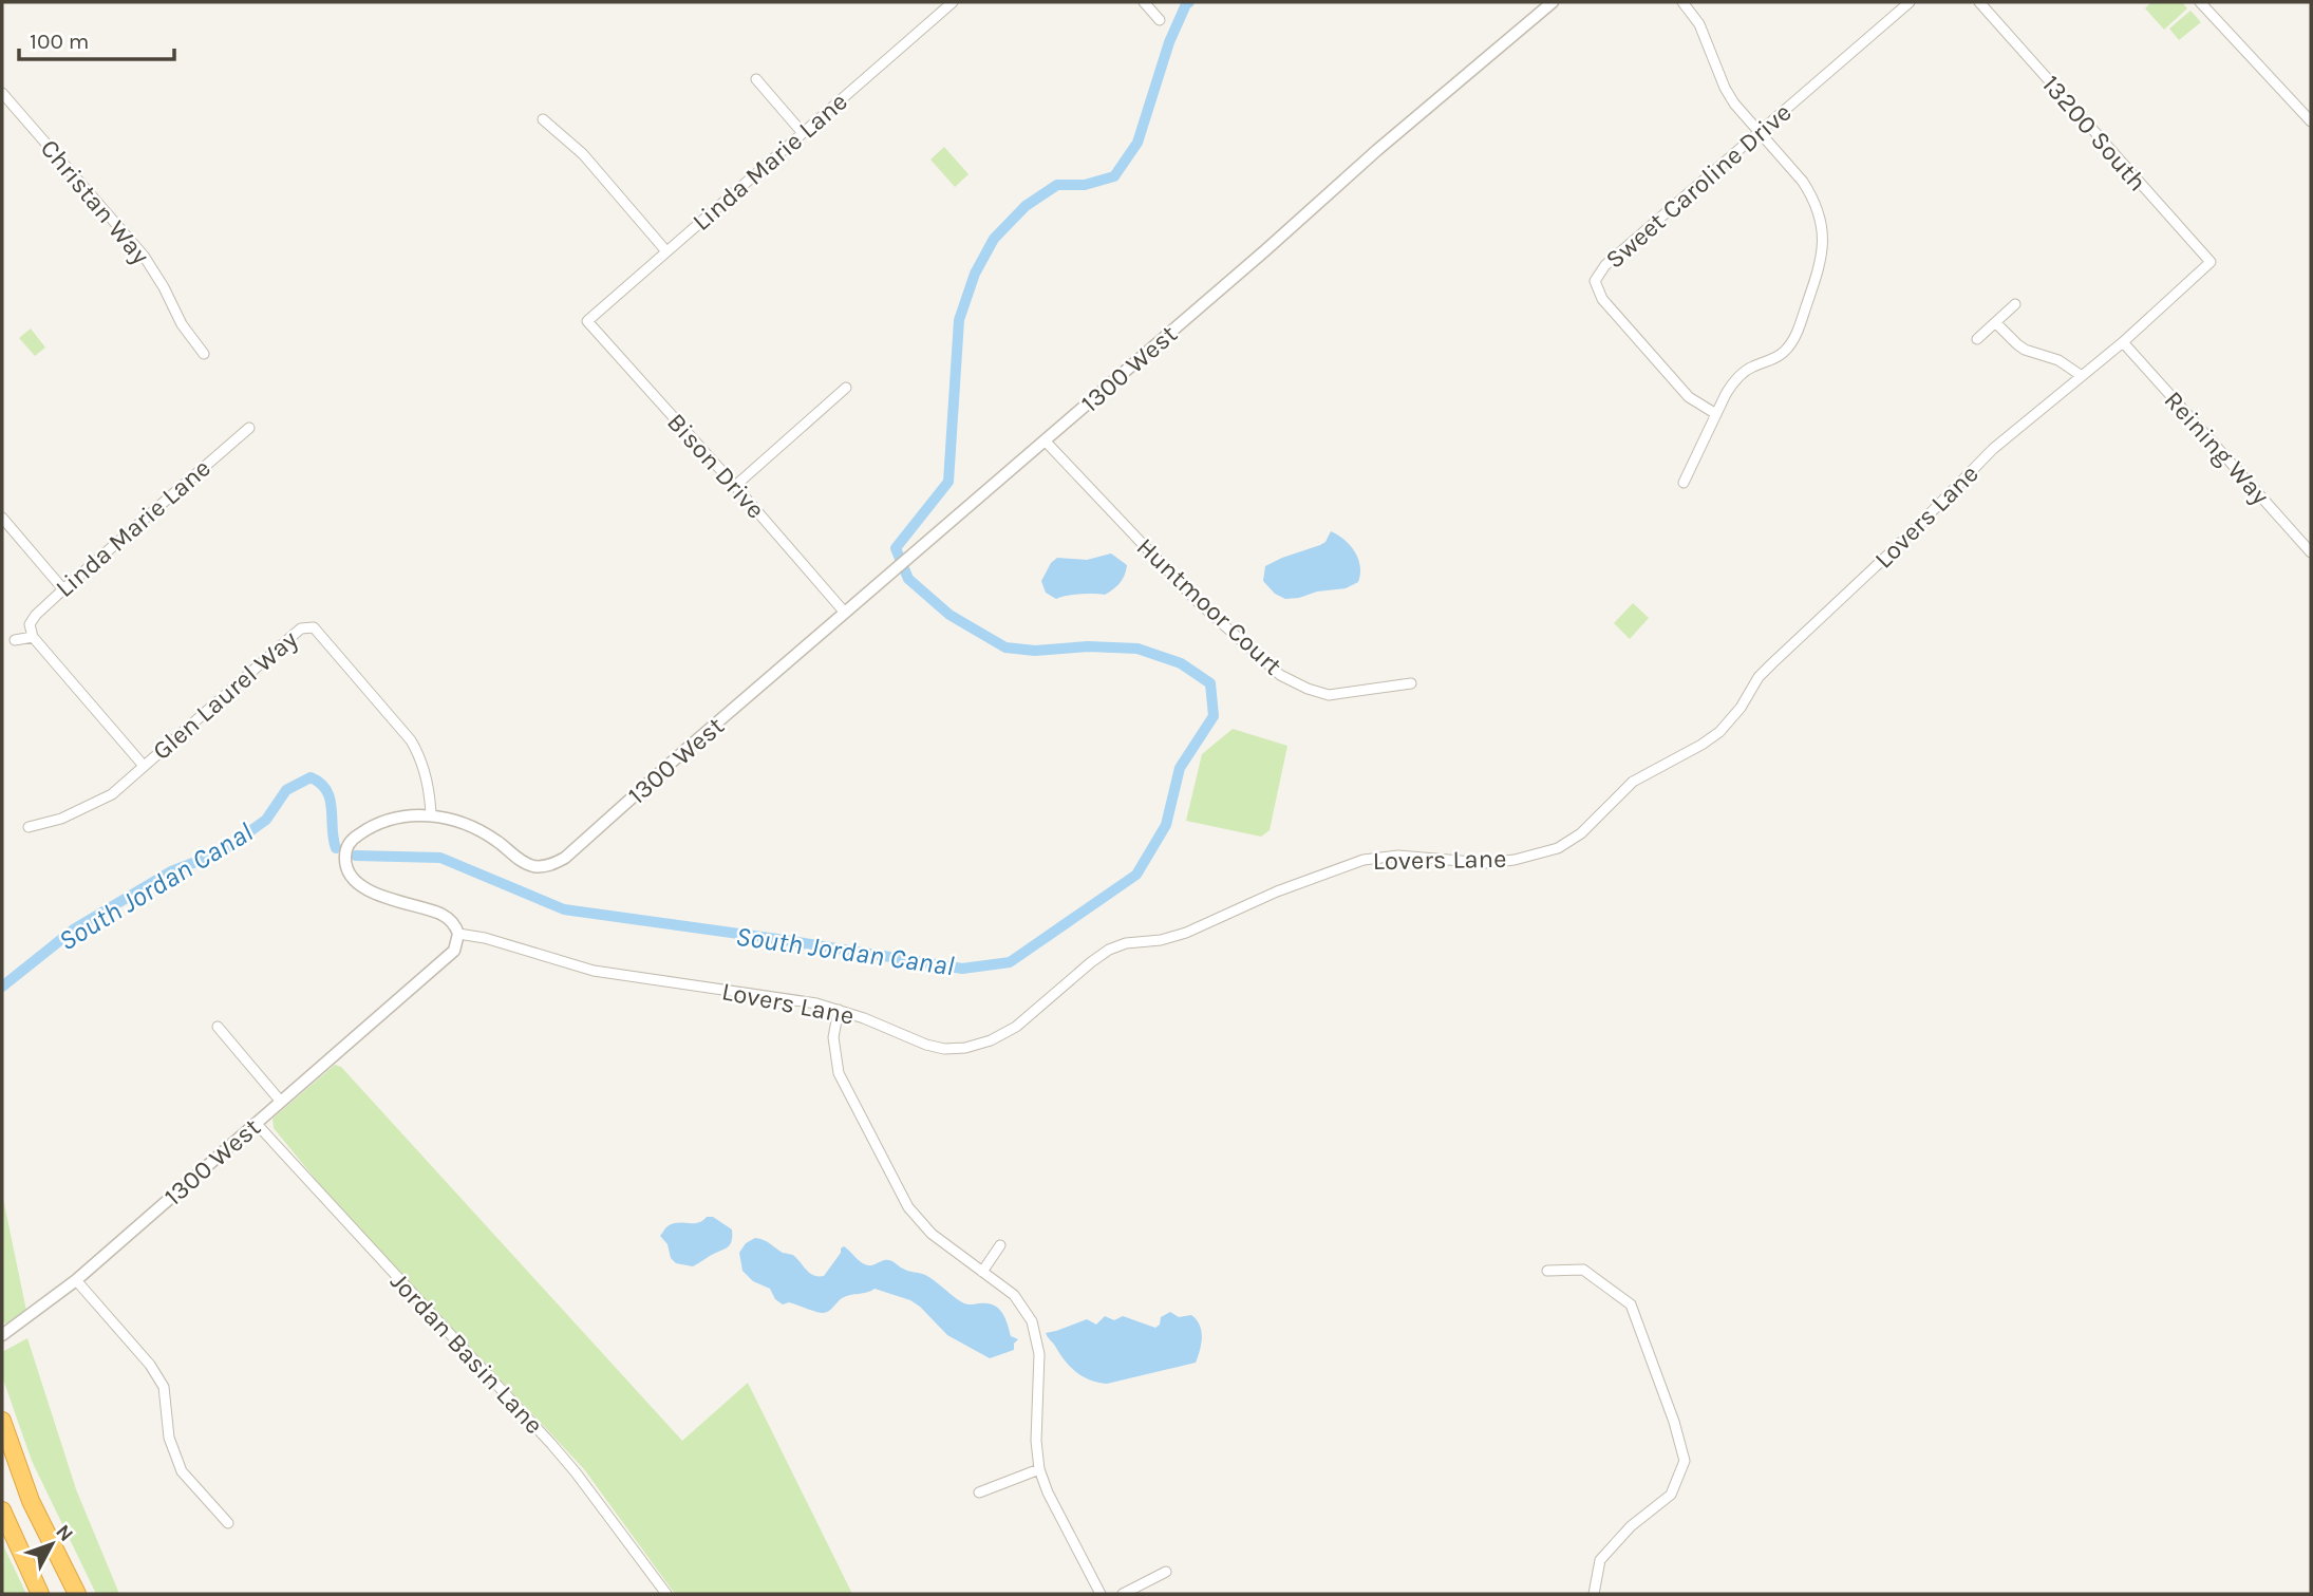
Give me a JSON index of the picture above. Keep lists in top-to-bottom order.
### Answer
{
  "streets": {
    "street": [
      "13200 South",
      "Linda Marie Lane",
      "Sweet Caroline Drive",
      "Christan Way",
      "1300 West",
      "Reining Way",
      "Bison Drive",
      "Lovers Lane",
      "Huntmoor Court",
      "Glen Laurel Way",
      "Jordan Basin Lane"
    ]
  },
  "crossings": [
    ["13200 South", "Lovers Lane"],
    ["Linda Marie Lane", "Bison Drive"],
    ["1300 West", "Bison Drive"],
    ["1300 West", "Lovers Lane"],
    ["1300 West", "Huntmoor Court"],
    ["1300 West", "Glen Laurel Way"],
    ["1300 West", "Jordan Basin Lane"],
    ["Reining Way", "Lovers Lane"]
  ],
  "water": ["South Jordan Canal"],
  "scale_bar": "100 m",
  "north": "top right"
}
